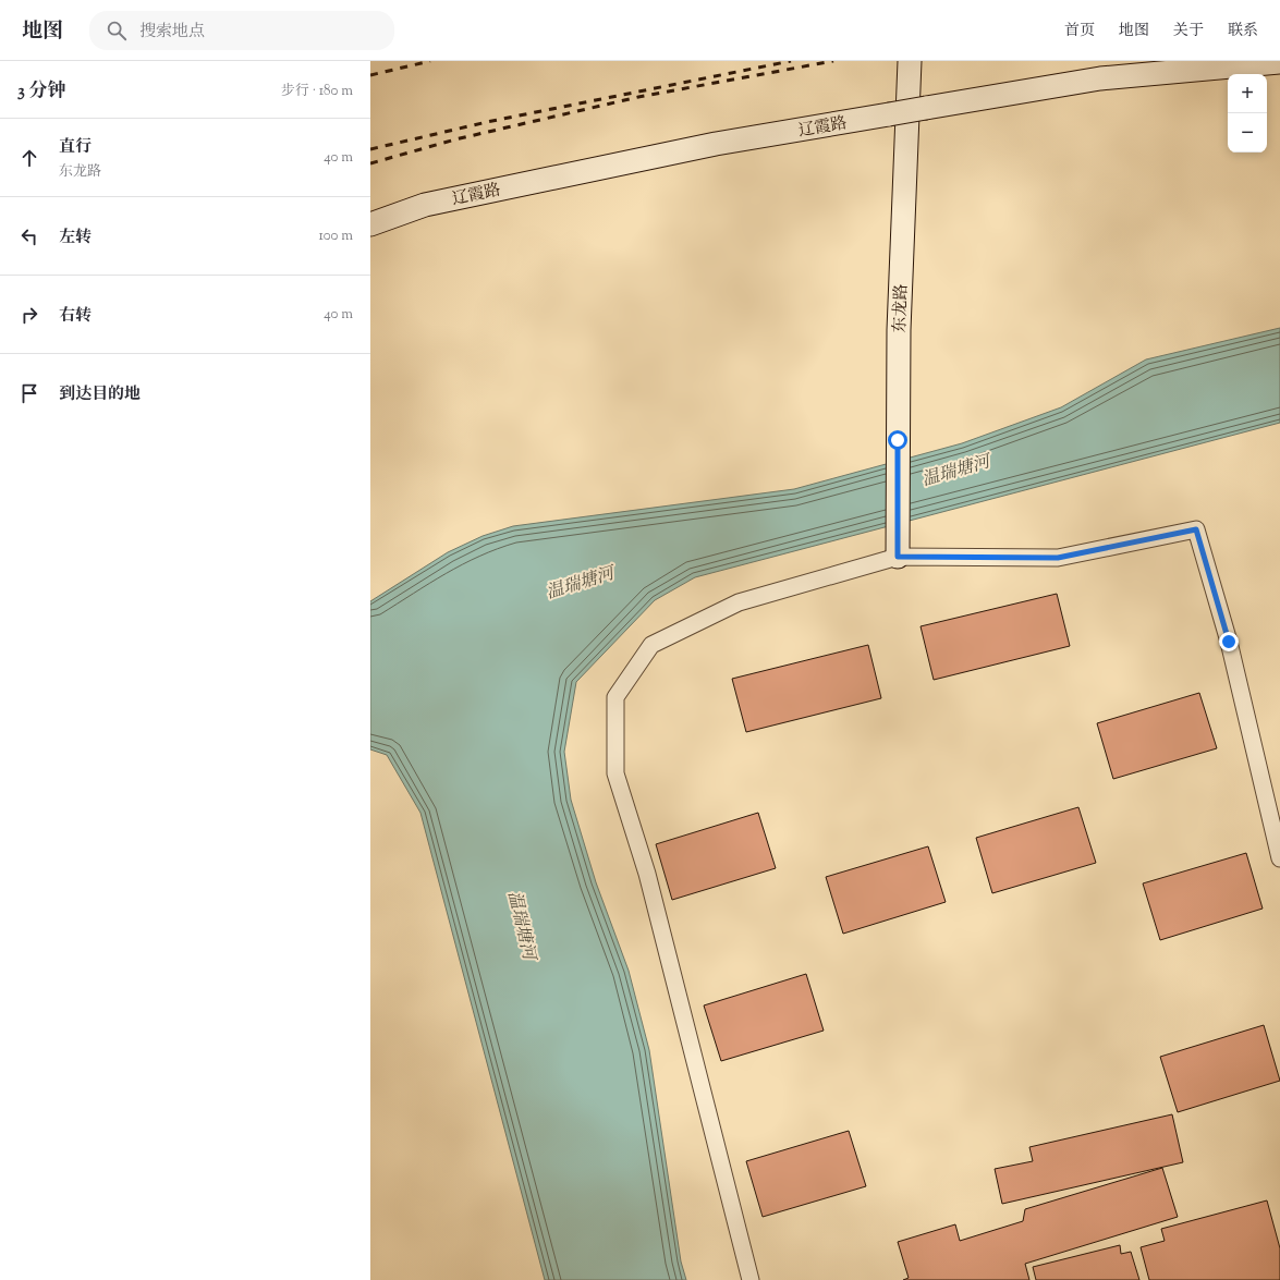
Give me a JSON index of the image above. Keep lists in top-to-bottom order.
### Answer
{
  "streets": {
    "street": ["辽霞路", "东龙路"]
  },
  "water": ["温瑞塘河"],
  "page": {
    "header": "地图",
    "search": "搜索地点",
    "nav": [
      "首页",
      "地图",
      "关于",
      "联系"
    ],
    "heading": ["3 分钟", "步行 · 180 m"],
    "map_buttons": ["+", "−"],
    "list": [
      ["直行", "东龙路", "40 m"],
      ["左转", "100 m"],
      ["右转", "40 m"],
      "到达目的地"
    ]
  }
}
